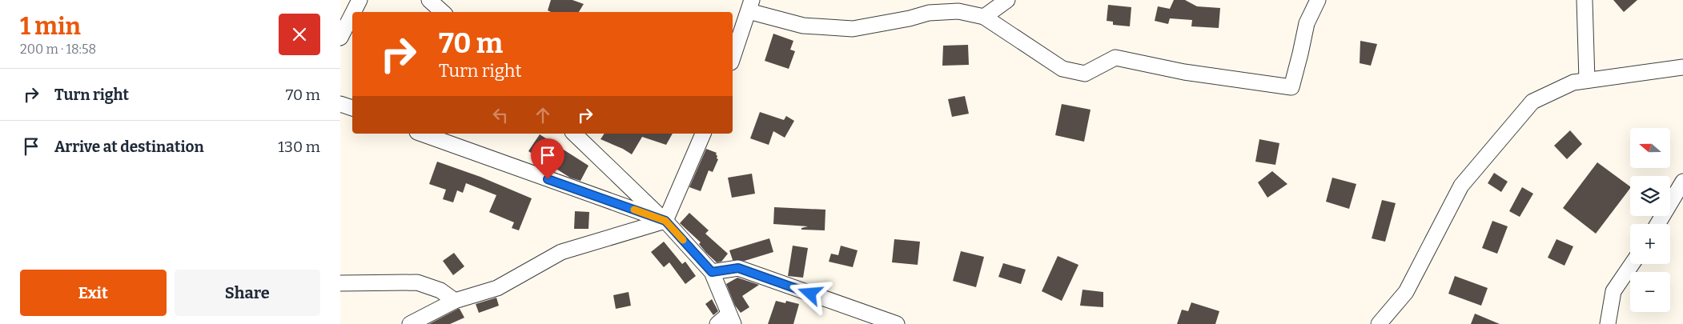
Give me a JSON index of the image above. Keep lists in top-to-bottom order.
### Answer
{
  "north": "left",
  "page": {
    "heading": ["1 min", "200 m · 18:58"],
    "turn": ["70 m", "Turn right"],
    "list": [
      {
        "name": "Turn right",
        "value": "70 m"
      },
      {
        "name": "Arrive at destination",
        "value": "130 m"
      }
    ],
    "map_buttons": ["+", "−"],
    "buttons": ["Exit", "Share"]
  }
}
